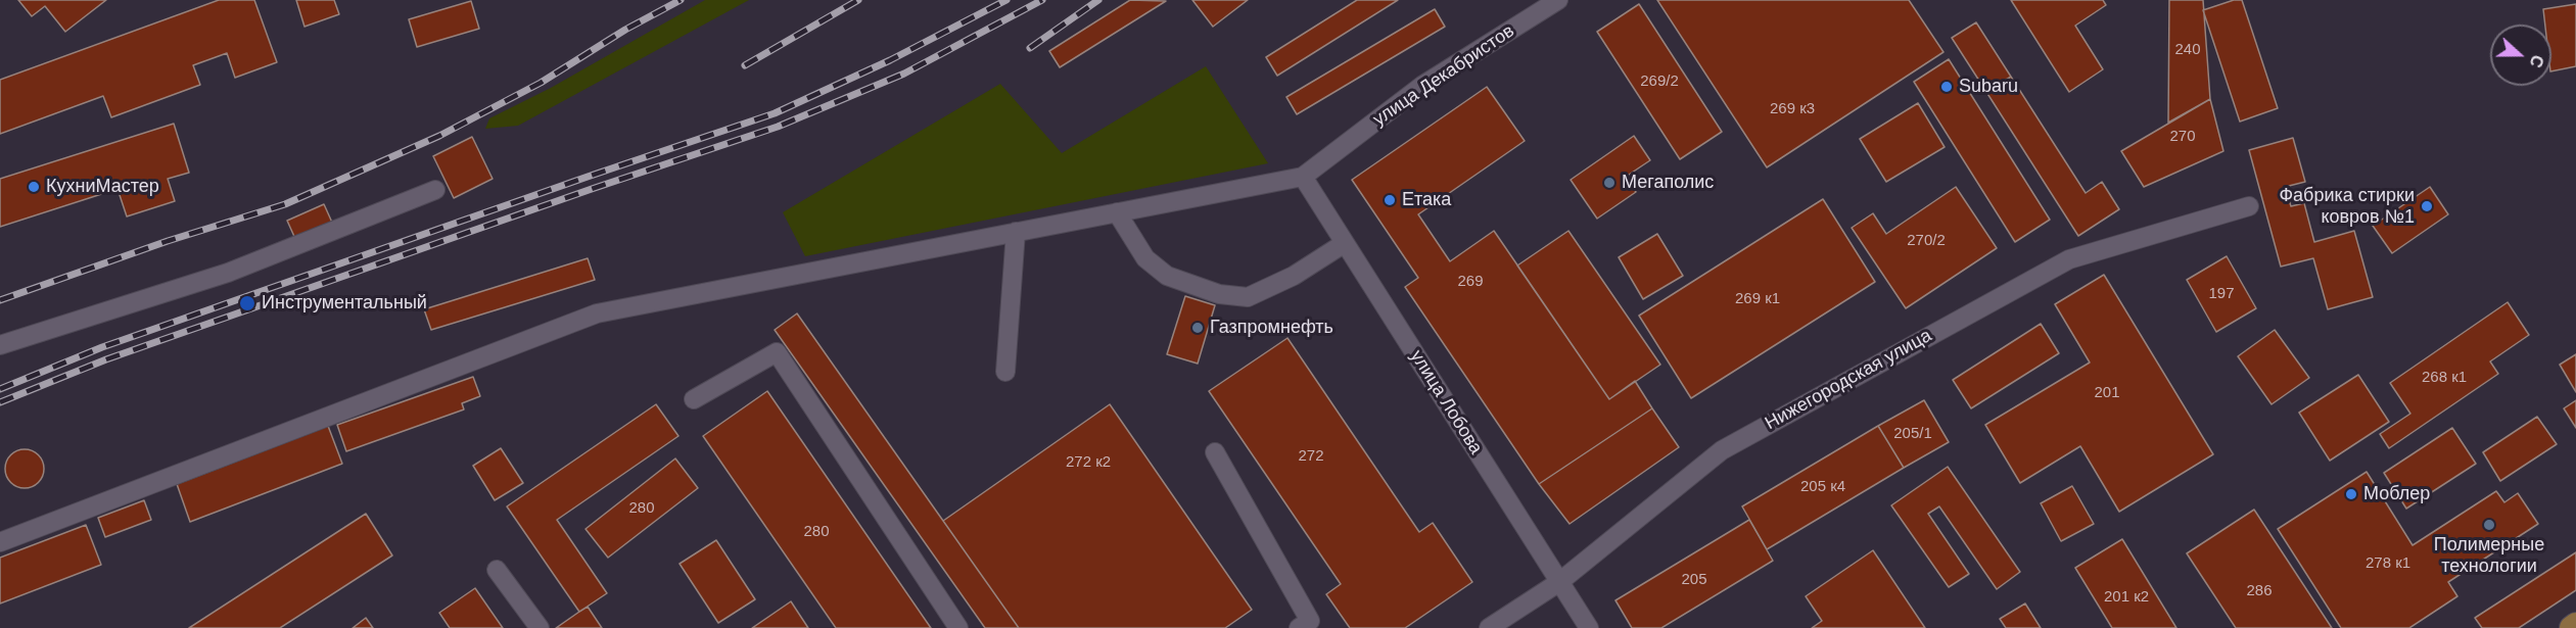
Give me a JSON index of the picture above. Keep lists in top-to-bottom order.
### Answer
{
  "streets": {
    "street": ["улица Декабристов", "Нижегородская улица", "улица Лобова"]
  },
  "crossings": [
    ["улица Декабристов", "улица Лобова"],
    ["Нижегородская улица", "улица Лобова"]
  ],
  "places": [
    "Subaru",
    "Мегаполис",
    "КухниМастер",
    "Етака",
    "Фабрика стирки ковров №1",
    "Инструментальный",
    "Газпромнефть",
    "Моблер",
    "Полимерные технологии"
  ],
  "house_numbers": [
    "240",
    "269/2",
    "269 к3",
    "270",
    "270/2",
    "269",
    "197",
    "269 к1",
    "268 к1",
    "201",
    "205/1",
    "272",
    "272 к2",
    "205 к4",
    "280",
    "280",
    "278 к1",
    "205",
    "286",
    "201 к2"
  ],
  "north": "right"
}
